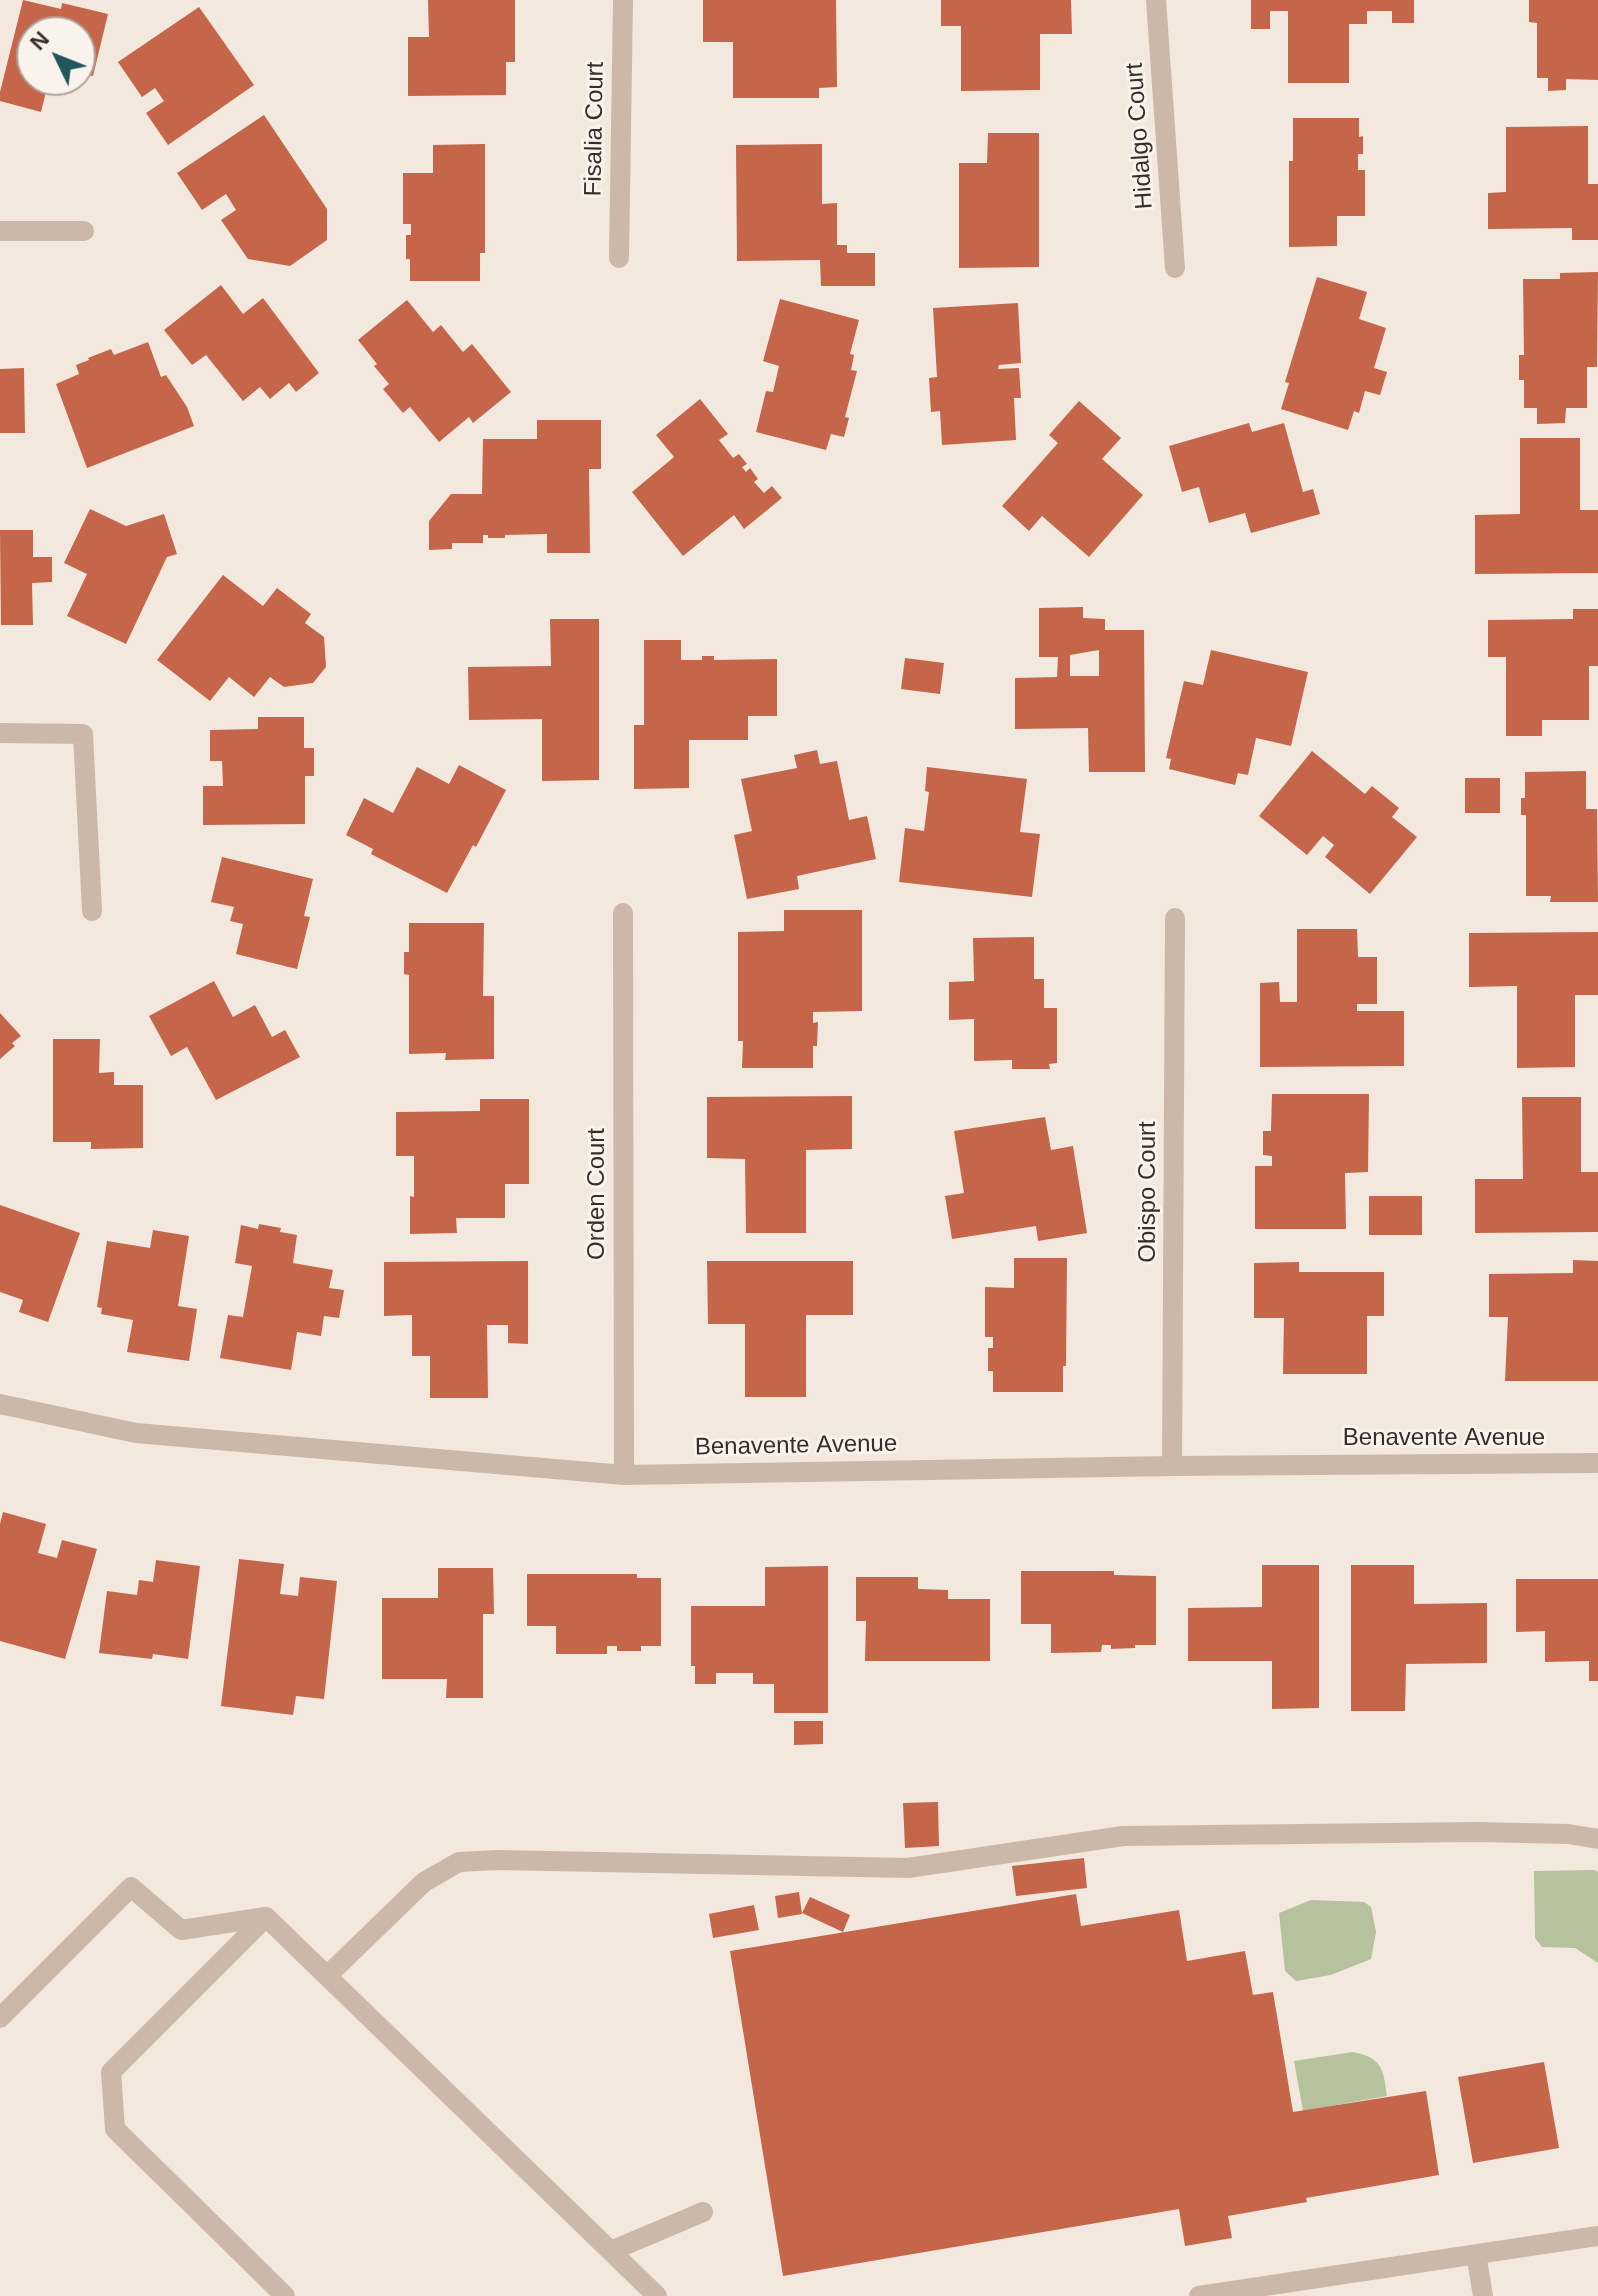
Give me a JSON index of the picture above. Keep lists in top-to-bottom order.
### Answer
{
  "streets": {
    "street": [
      "Fisalia Court",
      "Hidalgo Court",
      "Obispo Court",
      "Orden Court",
      "Benavente Avenue"
    ]
  },
  "crossings": [
    ["Obispo Court", "Benavente Avenue"],
    ["Orden Court", "Benavente Avenue"]
  ],
  "north": "top left"
}
